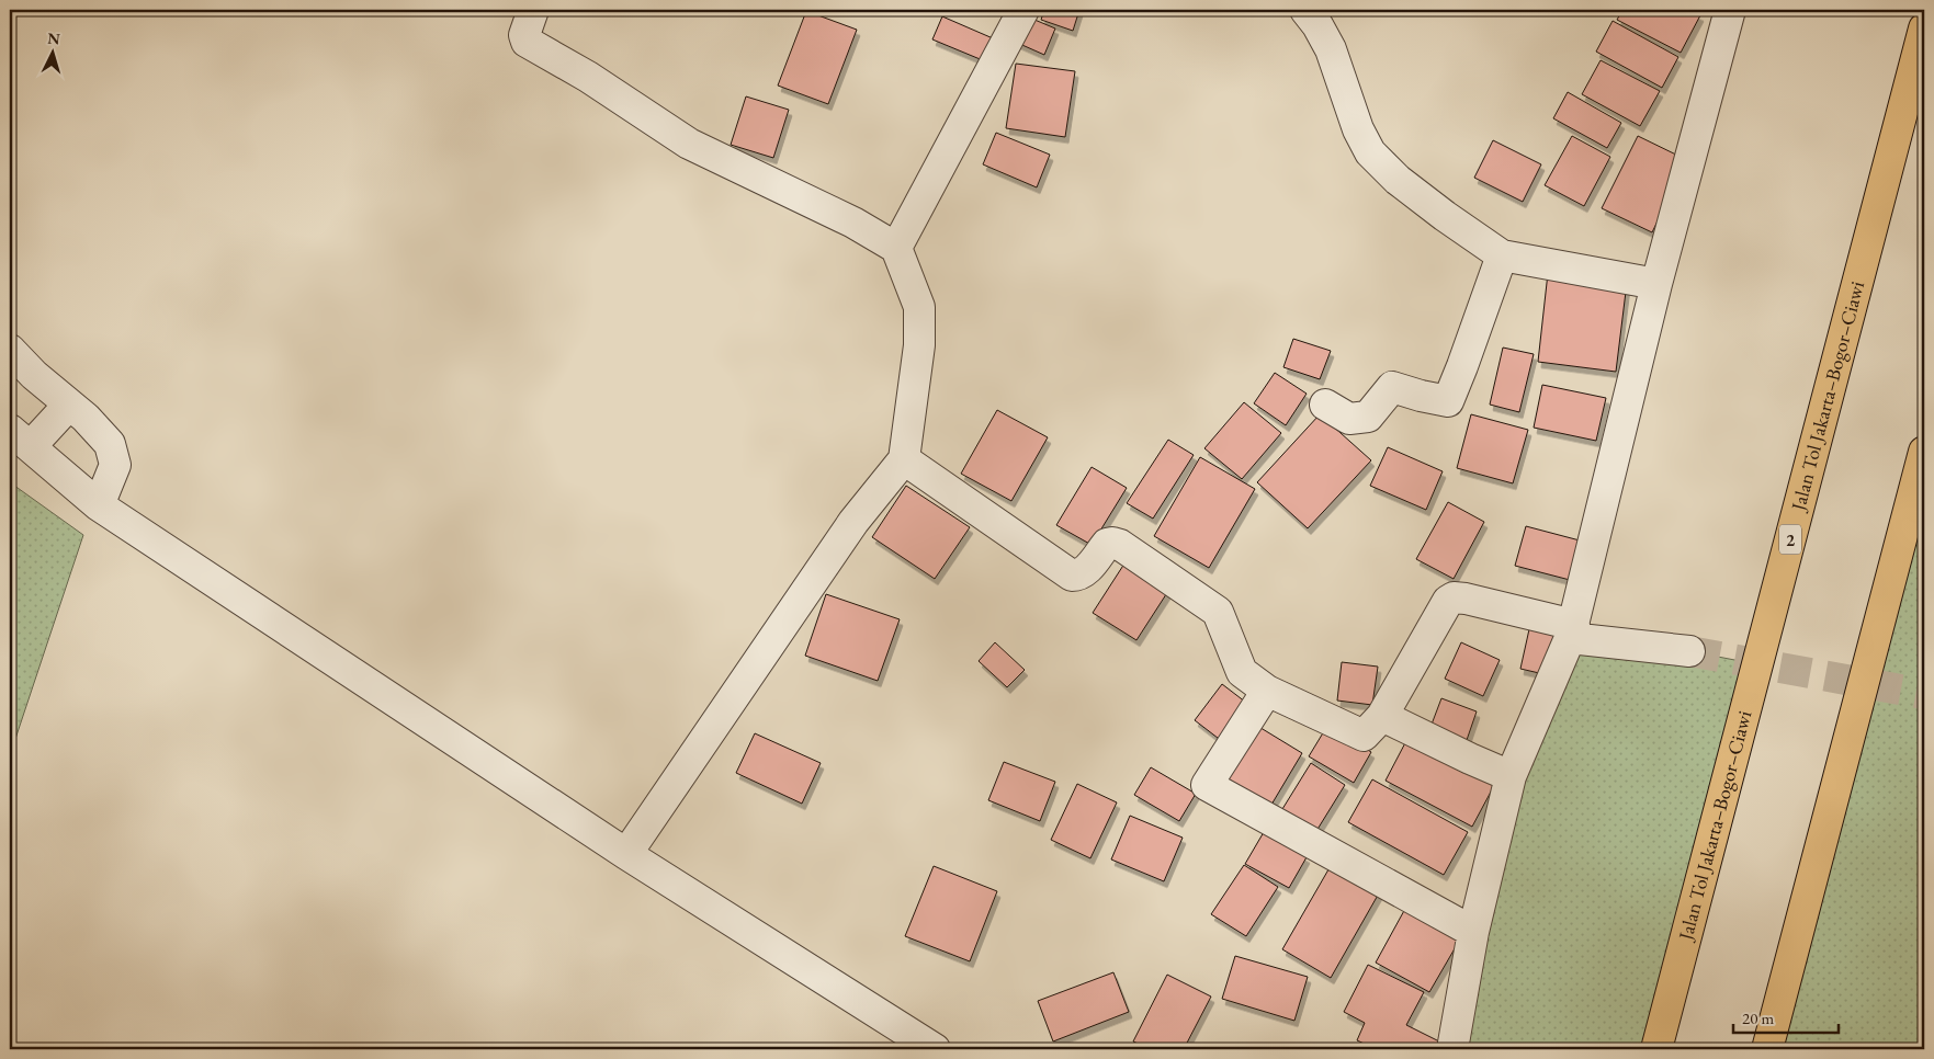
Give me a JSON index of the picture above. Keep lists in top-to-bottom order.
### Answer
{
  "streets": {
    "highway": ["Jalan Tol Jakarta–Bogor–Ciawi", "2"]
  },
  "scale_bar": "20 m",
  "north": "top"
}
